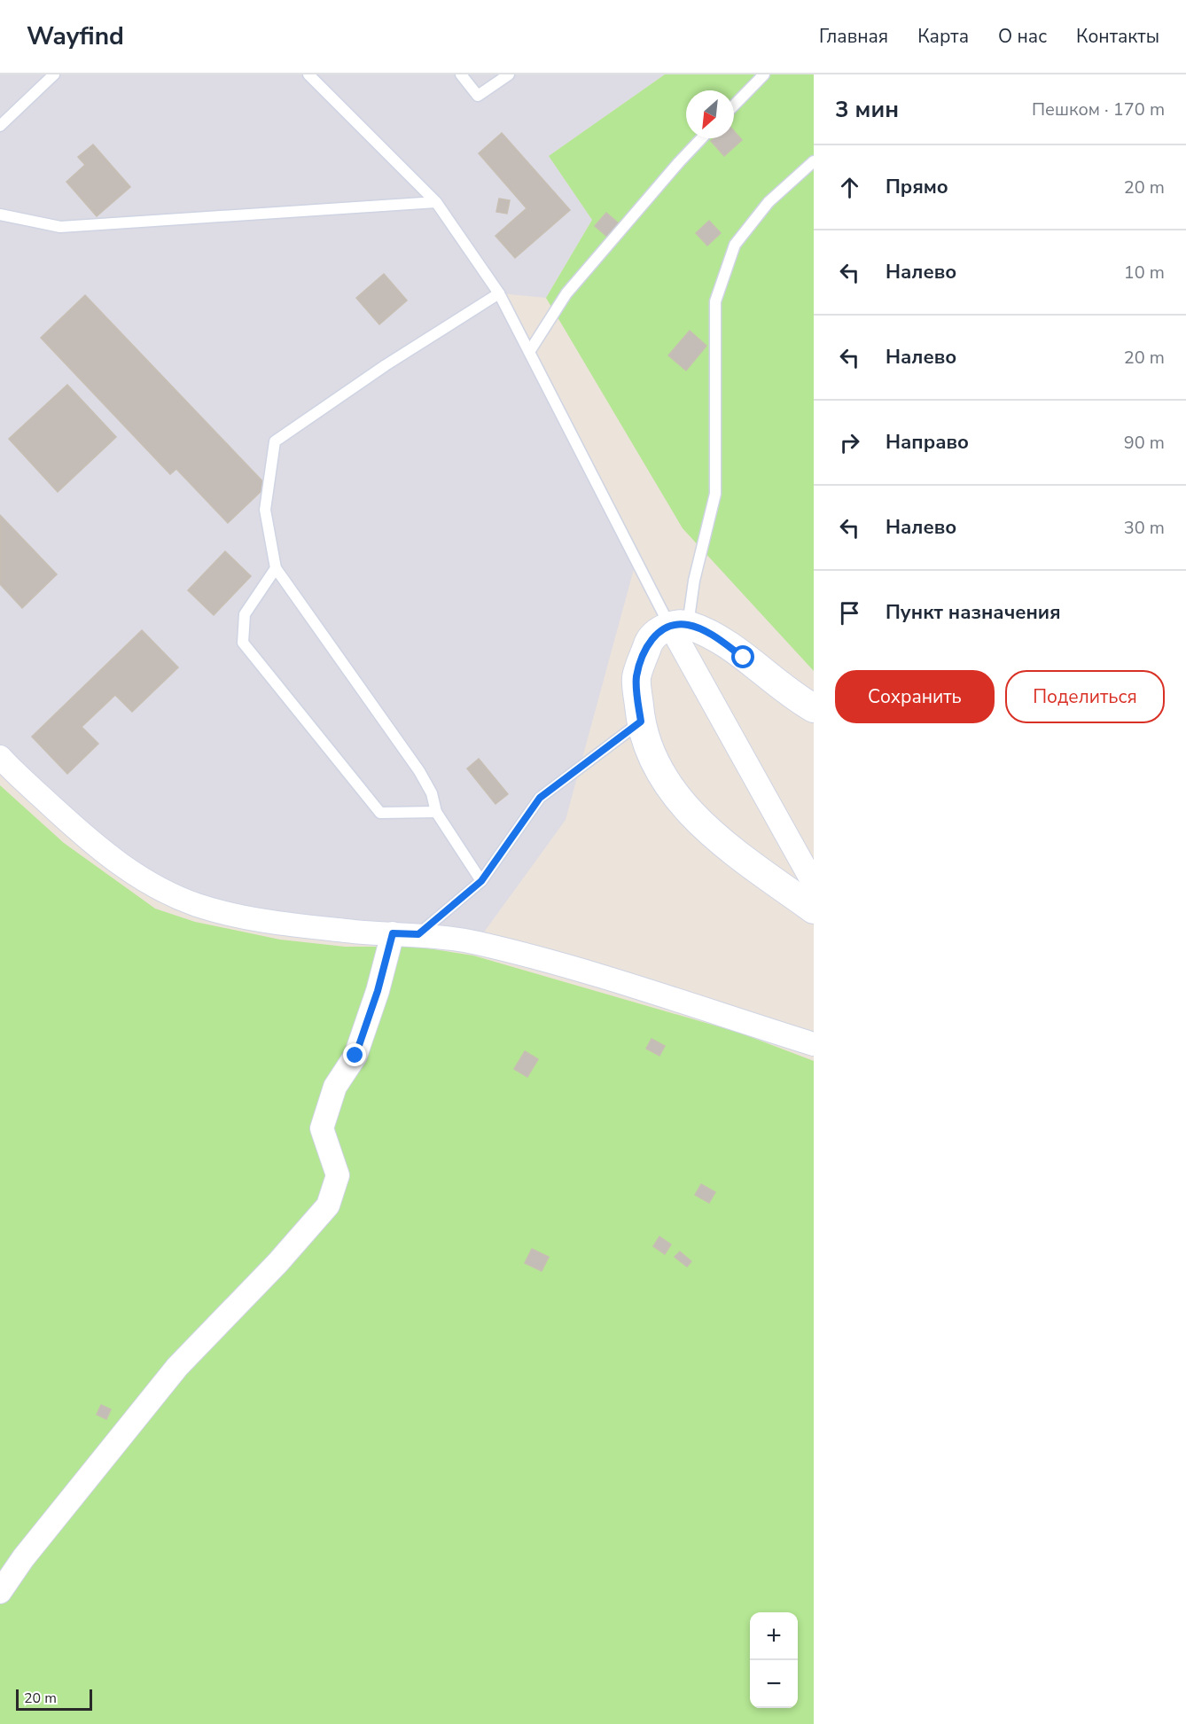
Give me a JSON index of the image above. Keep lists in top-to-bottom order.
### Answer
{
  "scale_bar": "20 m",
  "north": "bottom left",
  "page": {
    "header": "Wayfind",
    "nav": [
      "Главная",
      "Карта",
      "О нас",
      "Контакты"
    ],
    "heading": ["3 мин", "Пешком · 170 m"],
    "list": [
      ["Прямо", "20 m"],
      ["Налево", "10 m"],
      ["Налево", "20 m"],
      ["Направо", "90 m"],
      ["Налево", "30 m"],
      "Пункт назначения"
    ],
    "buttons": ["Сохранить", "Поделиться"],
    "map_buttons": ["+", "−"],
    "scale": "20 m"
  }
}
